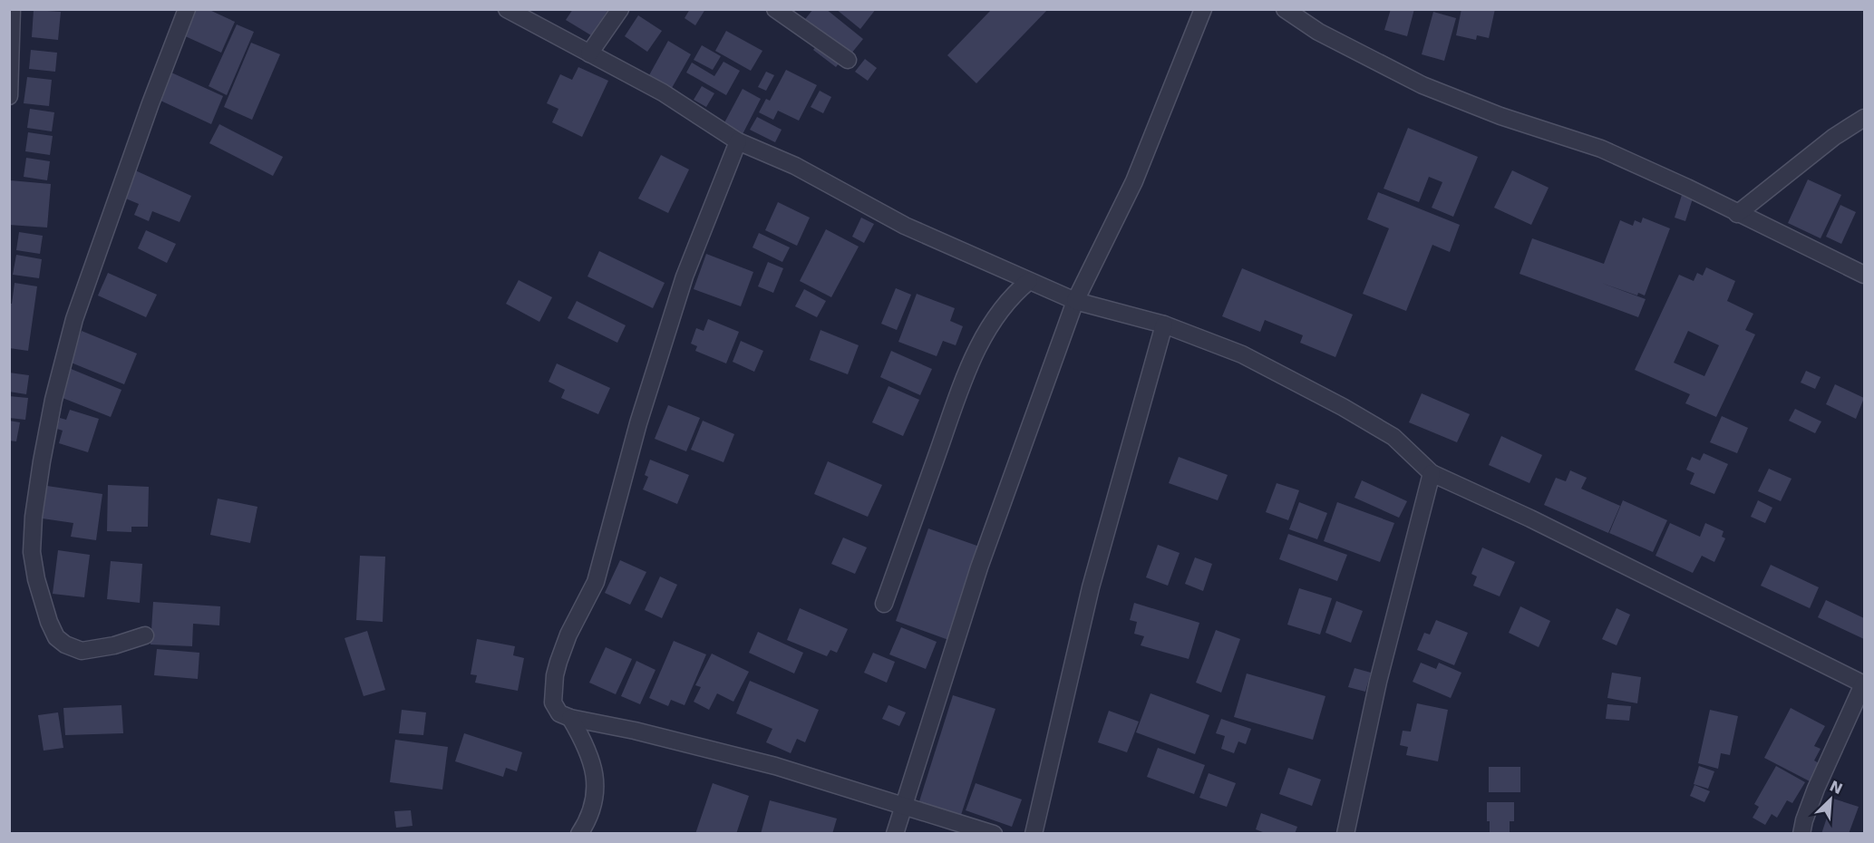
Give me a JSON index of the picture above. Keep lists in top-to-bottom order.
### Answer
{
  "north": "top right"
}
